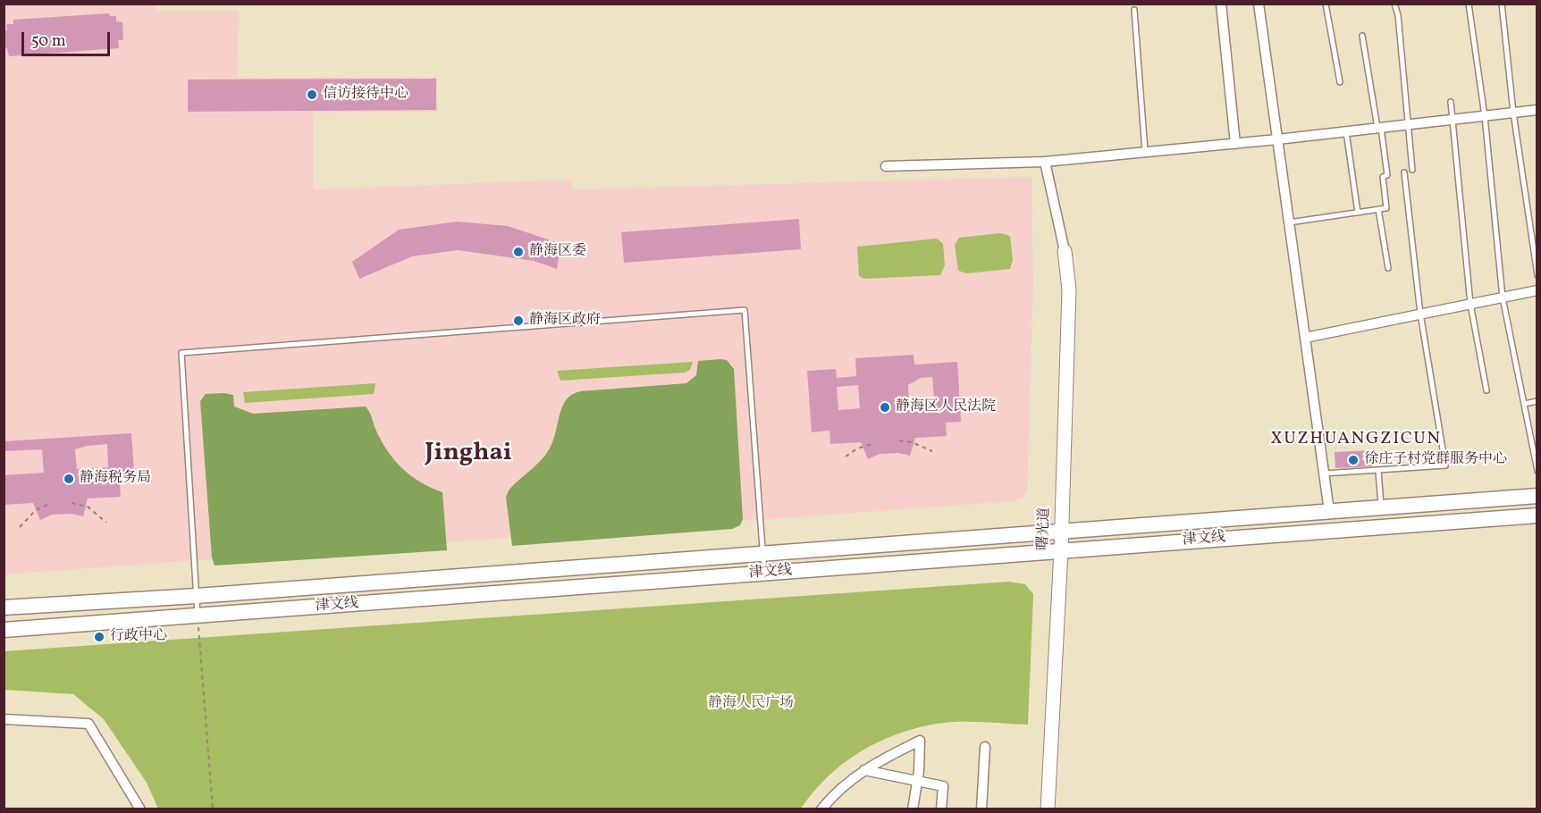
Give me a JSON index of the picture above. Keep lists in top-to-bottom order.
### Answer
{
  "streets": {
    "main road": ["津文线"],
    "street": ["曙光道"]
  },
  "crossings": [
    ["曙光道", "津文线"]
  ],
  "districts": ["XUZHUANGZICUN", "Jinghai"],
  "parks": ["静海人民广场"],
  "places": [
    "信访接待中心",
    "静海区委",
    "静海区政府",
    "静海区人民法院",
    "徐庄子村党群服务中心",
    "静海税务局",
    "行政中心"
  ],
  "scale_bar": "50 m"
}
